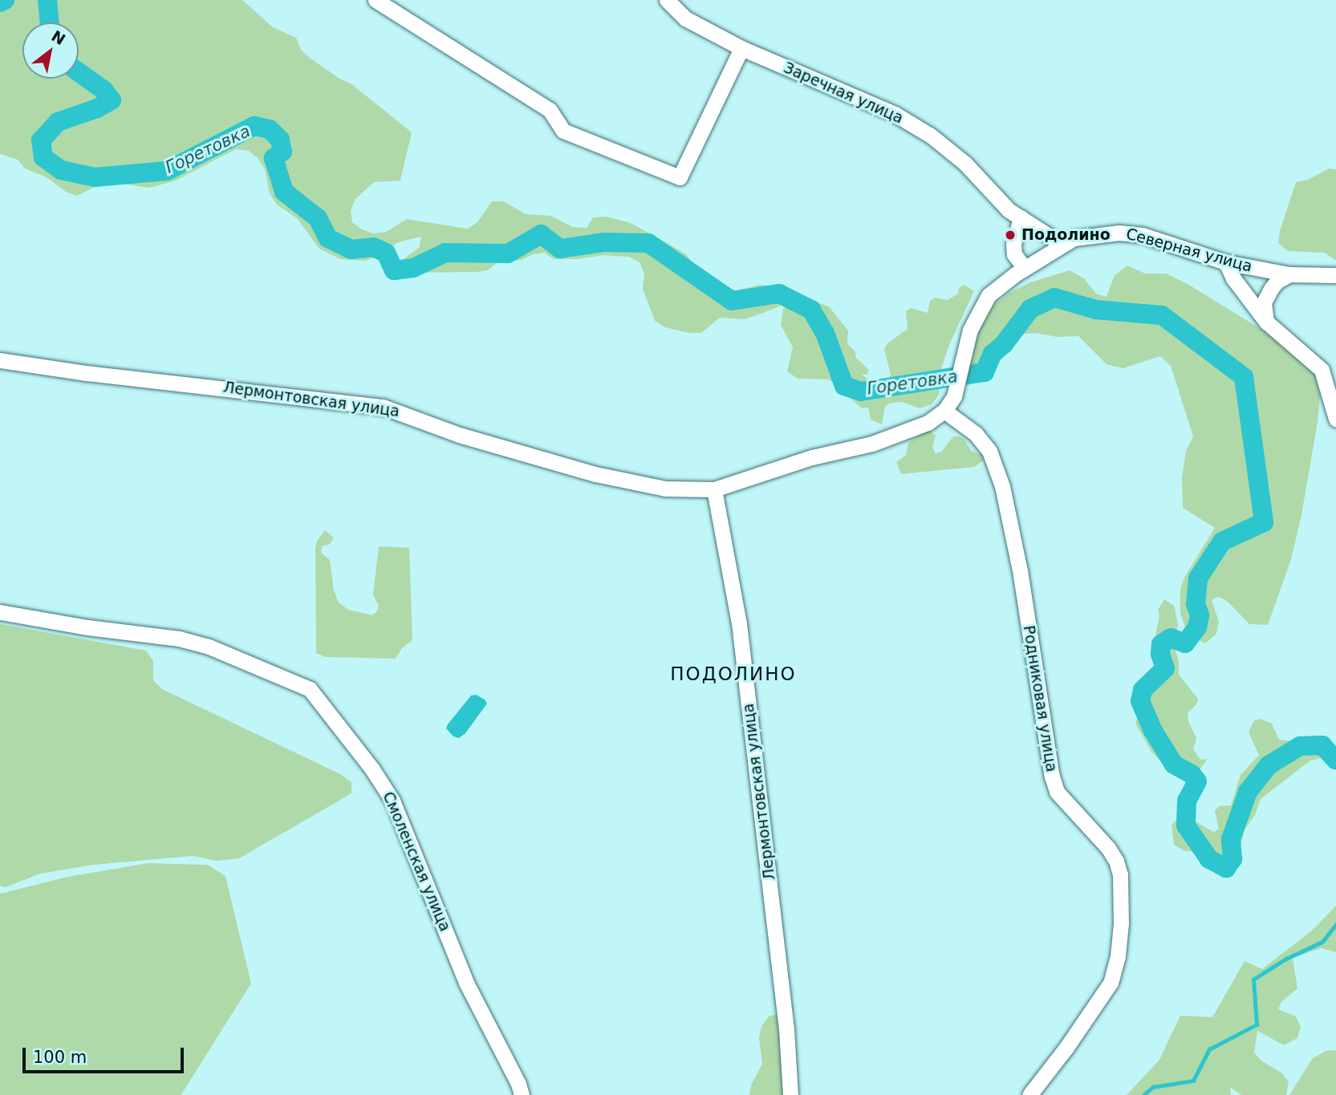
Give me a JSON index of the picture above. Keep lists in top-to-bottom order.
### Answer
{
  "streets": {
    "street": [
      "Заречная улица",
      "Северная улица",
      "Лермонтовская улица",
      "Родниковая улица",
      "Смоленская улица"
    ]
  },
  "crossings": [
    ["Заречная улица", "Северная улица"],
    ["Северная улица", "Лермонтовская улица"],
    ["Северная улица", "Родниковая улица"],
    ["Лермонтовская улица", "Родниковая улица"]
  ],
  "districts": ["ПОДОЛИНО"],
  "water": ["Горетовка"],
  "places": ["Подолино"],
  "scale_bar": "100 m",
  "north": "top right"
}
